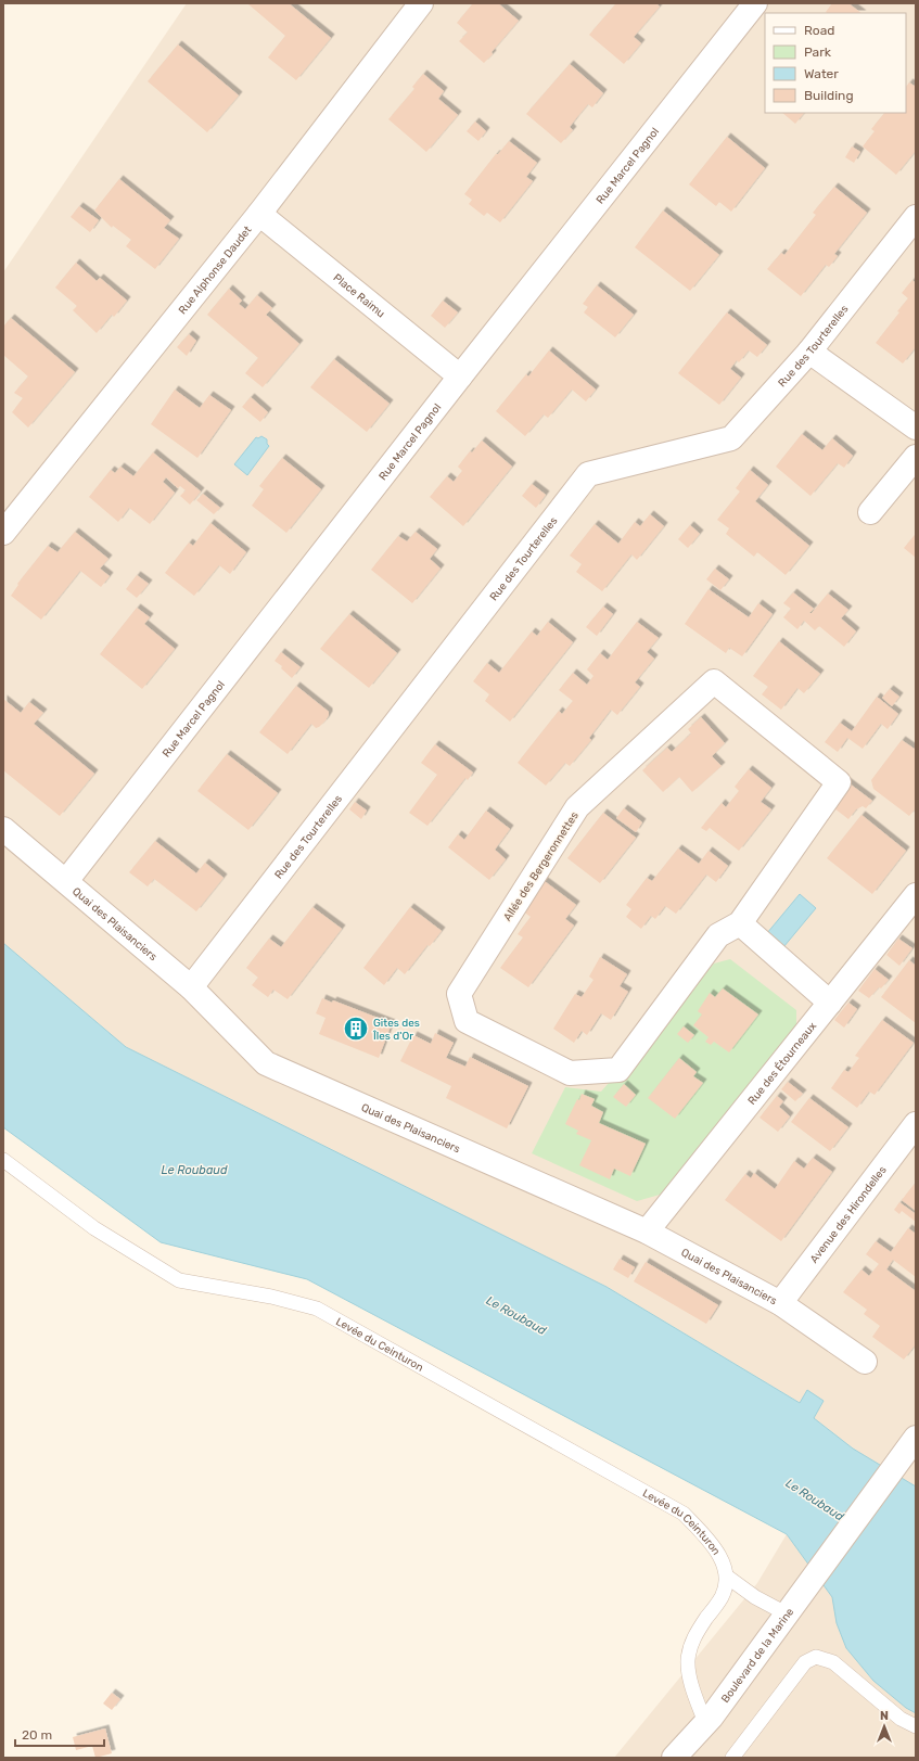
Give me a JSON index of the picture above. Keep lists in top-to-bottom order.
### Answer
{
  "streets": {
    "street": [
      "Rue Marcel Pagnol",
      "Rue Alphonse Daudet",
      "Place Raimu",
      "Rue des Tourterelles",
      "Allée des Bergeronnettes",
      "Quai des Plaisanciers",
      "Rue des Étourneaux",
      "Avenue des Hirondelles",
      "Boulevard de la Marine"
    ],
    "lane": ["Levée du Ceinturon"]
  },
  "crossings": [
    ["Rue Marcel Pagnol", "Place Raimu"],
    ["Rue Marcel Pagnol", "Quai des Plaisanciers"],
    ["Rue Alphonse Daudet", "Place Raimu"],
    ["Rue des Tourterelles", "Quai des Plaisanciers"],
    ["Quai des Plaisanciers", "Rue des Étourneaux"],
    ["Quai des Plaisanciers", "Avenue des Hirondelles"]
  ],
  "water": ["Le Roubaud"],
  "places": {
    "building": ["Gites des Îles d'Or"]
  },
  "legend": [
    "Road",
    "Park",
    "Water",
    "Building"
  ],
  "scale_bar": "20 m",
  "north": "top"
}
